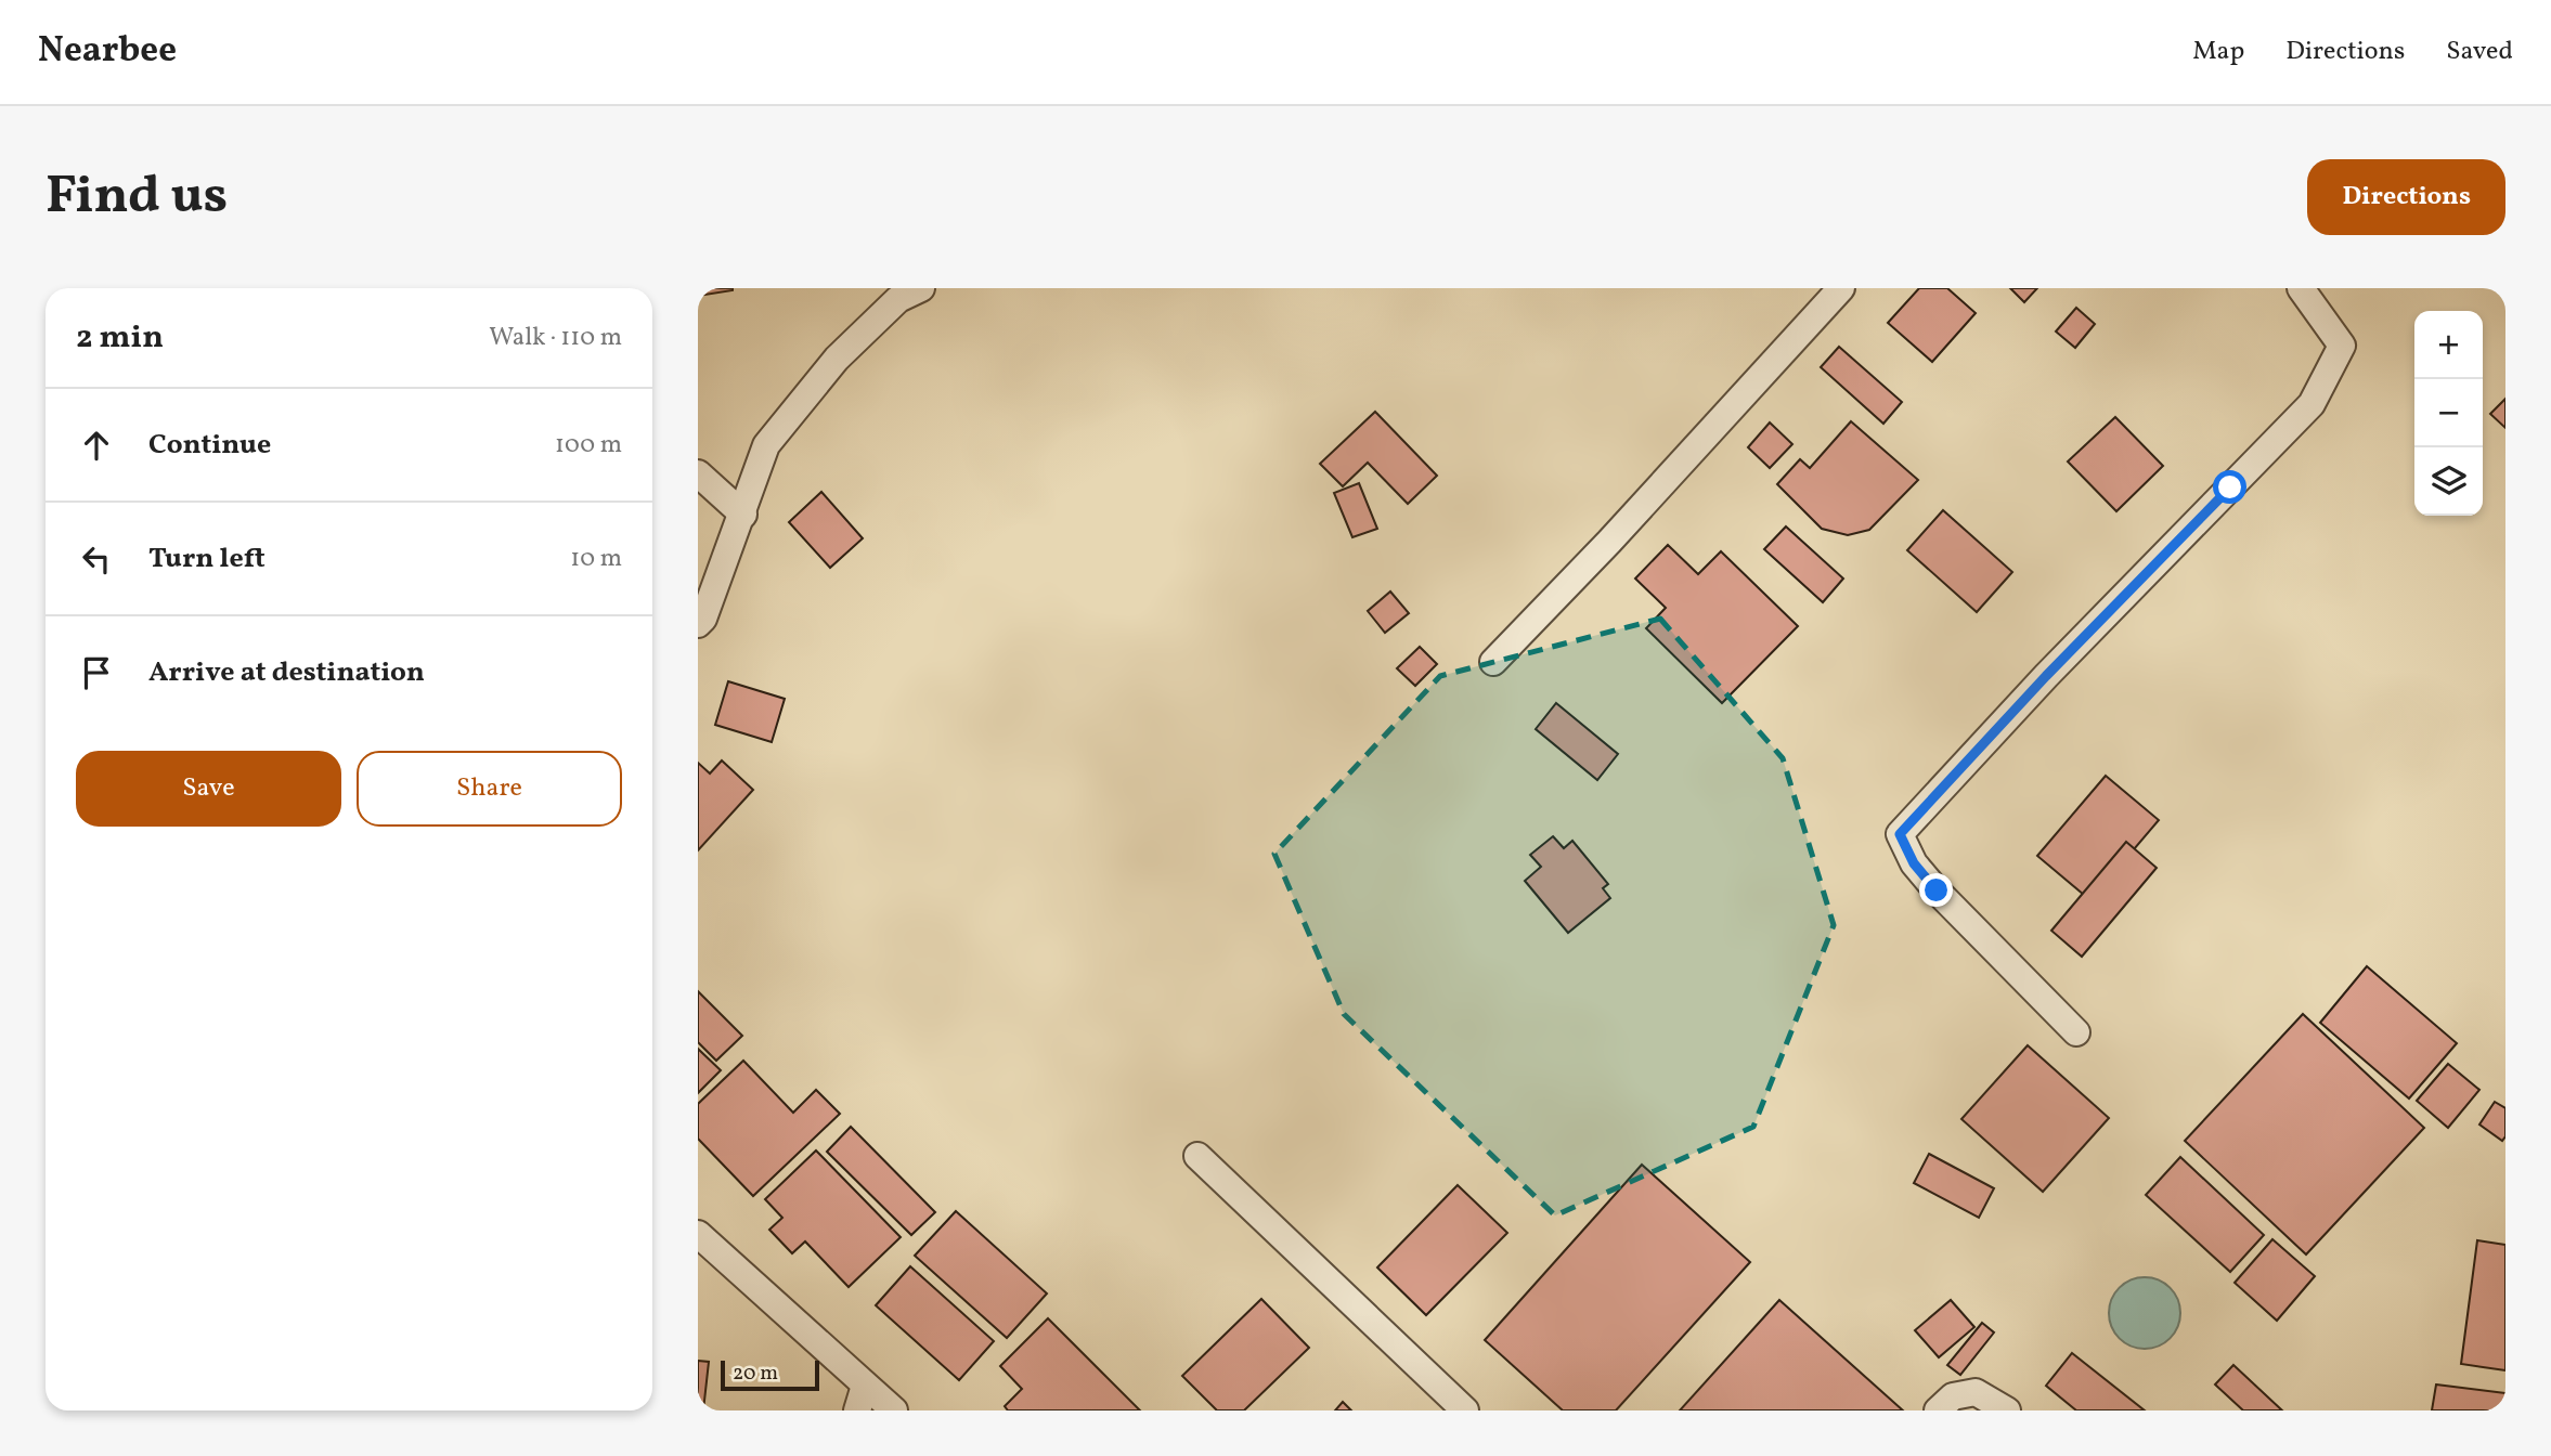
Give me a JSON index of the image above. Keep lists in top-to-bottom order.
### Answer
{
  "scale_bar": "20 m",
  "page": {
    "header": "Nearbee",
    "nav": ["Map", "Directions", "Saved"],
    "buttons": [
      "Directions",
      ["Save", "Share"]
    ],
    "title": "Find us",
    "heading": ["2 min", "Walk · 110 m"],
    "map_buttons": ["+", "−"],
    "list": [
      ["Continue", "100 m"],
      ["Turn left", "10 m"],
      "Arrive at destination"
    ],
    "scale": "20 m"
  }
}
